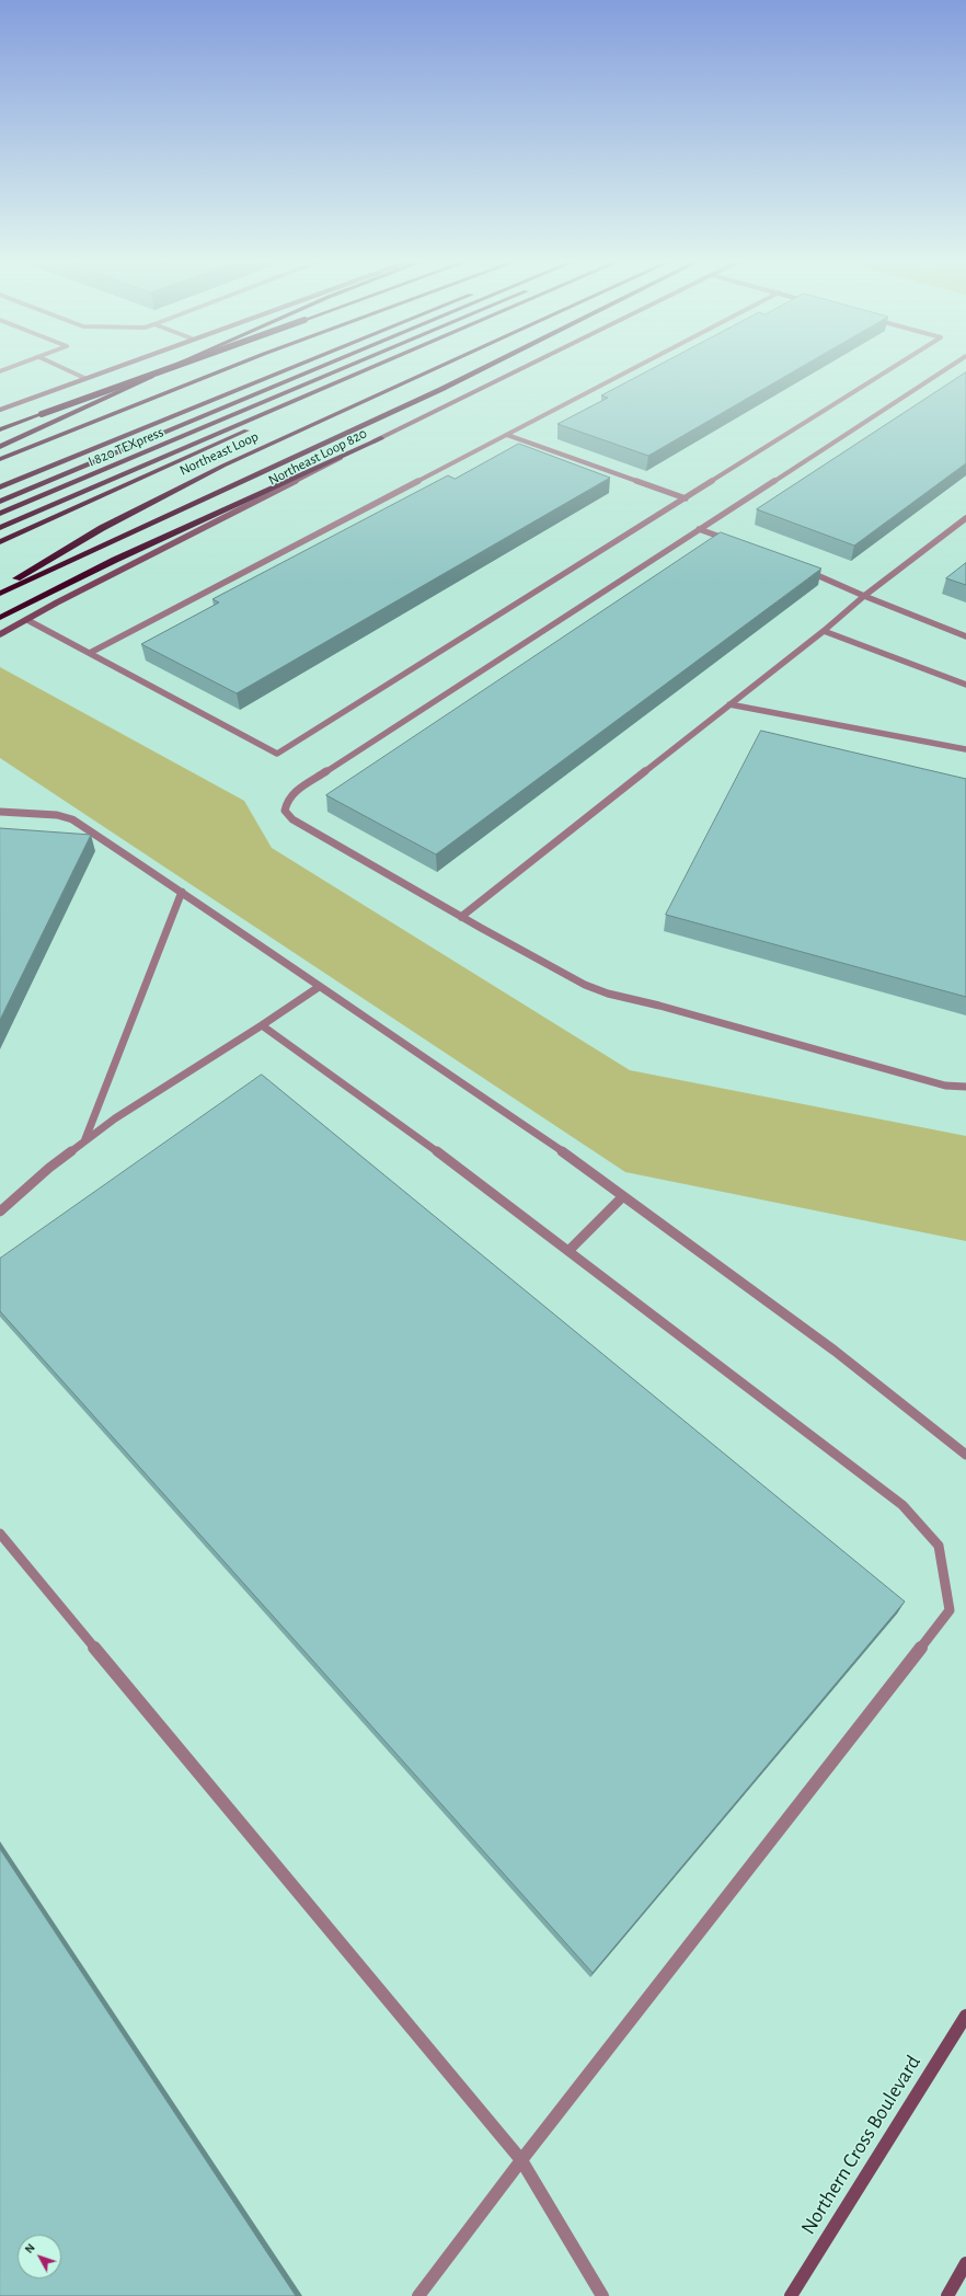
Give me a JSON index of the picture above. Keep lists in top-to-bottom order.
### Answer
{
  "streets": {
    "highway": ["I 820 TEXpress", "Northeast Loop"],
    "main road": ["Northeast Loop 820", "Northern Cross Boulevard"]
  },
  "north": "top left"
}
